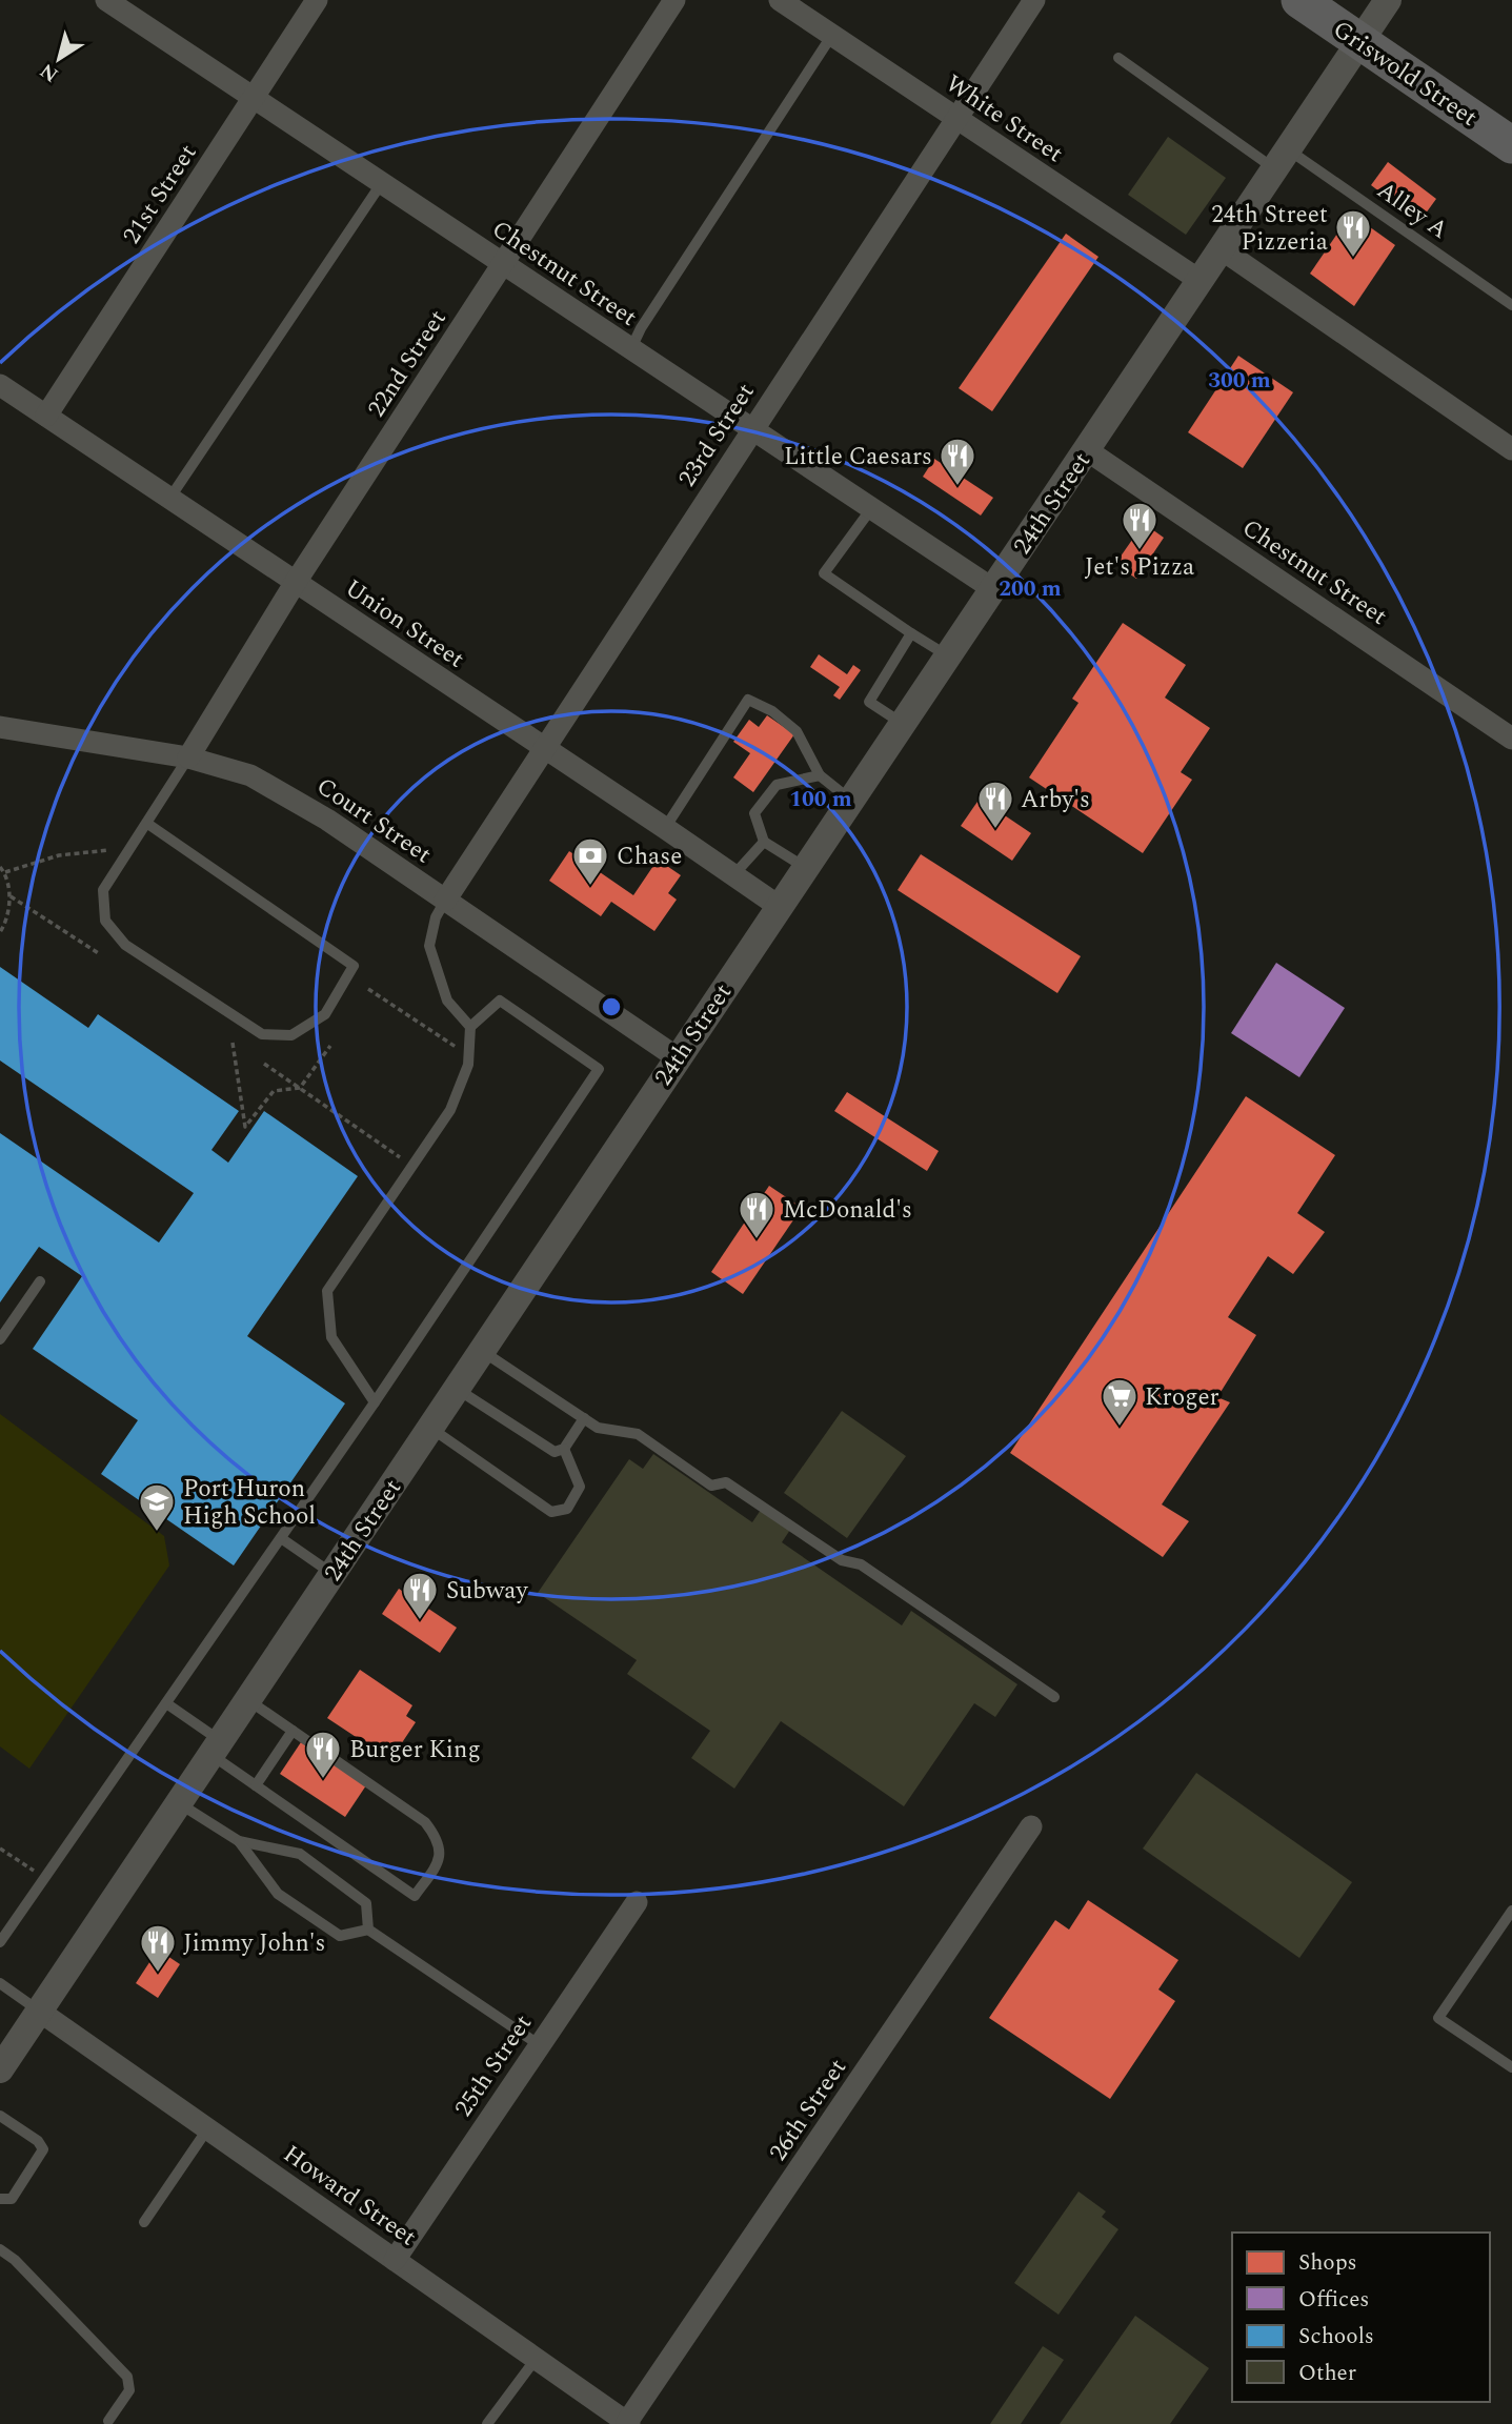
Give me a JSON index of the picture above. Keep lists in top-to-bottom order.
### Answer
{
  "streets": {
    "main road": ["Griswold Street"],
    "street": [
      "White Street",
      "21st Street",
      "Chestnut Street",
      "22nd Street",
      "23rd Street",
      "24th Street",
      "Union Street",
      "Court Street",
      "25th Street",
      "26th Street",
      "Howard Street"
    ],
    "lane": ["Alley A"]
  },
  "crossings": [
    ["Griswold Street", "24th Street"],
    ["White Street", "23rd Street"],
    ["White Street", "24th Street"],
    ["21st Street", "Chestnut Street"],
    ["21st Street", "Union Street"],
    ["Alley A", "24th Street"],
    ["Chestnut Street", "22nd Street"],
    ["Chestnut Street", "23rd Street"],
    ["Chestnut Street", "24th Street"],
    ["22nd Street", "Union Street"],
    ["22nd Street", "Court Street"],
    ["23rd Street", "Union Street"],
    ["23rd Street", "Court Street"],
    ["24th Street", "Union Street"],
    ["24th Street", "Court Street"],
    ["24th Street", "Howard Street"],
    ["25th Street", "Howard Street"],
    ["26th Street", "Howard Street"]
  ],
  "places": {
    "restaurant": [
      "24th Street Pizzeria",
      "Little Caesars",
      "Jet's Pizza",
      "Arby's",
      "McDonald's",
      "Subway",
      "Burger King",
      "Jimmy John's"
    ],
    "bank": ["Chase"],
    "supermarket": ["Kroger"],
    "school or university": ["Port Huron High School"]
  },
  "legend": [
    "Shops",
    "Offices",
    "Schools",
    "Other"
  ],
  "north": "bottom left",
  "rings": ["300 m", "200 m", "100 m"]
}
